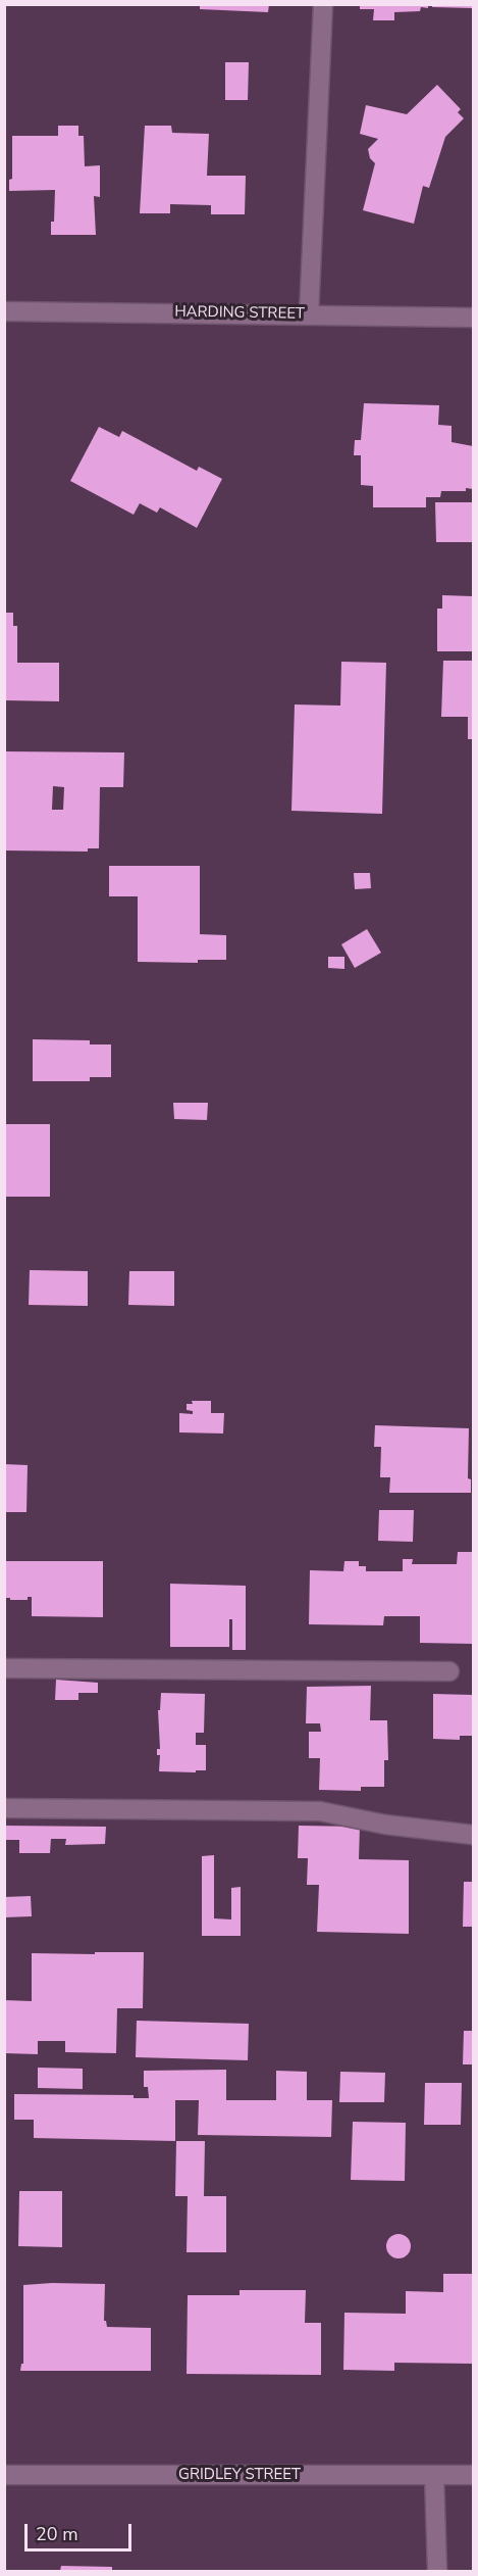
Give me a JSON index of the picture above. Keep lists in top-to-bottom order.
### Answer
{
  "streets": {
    "street": ["HARDING STREET", "GRIDLEY STREET"]
  },
  "scale_bar": "20 m"
}
